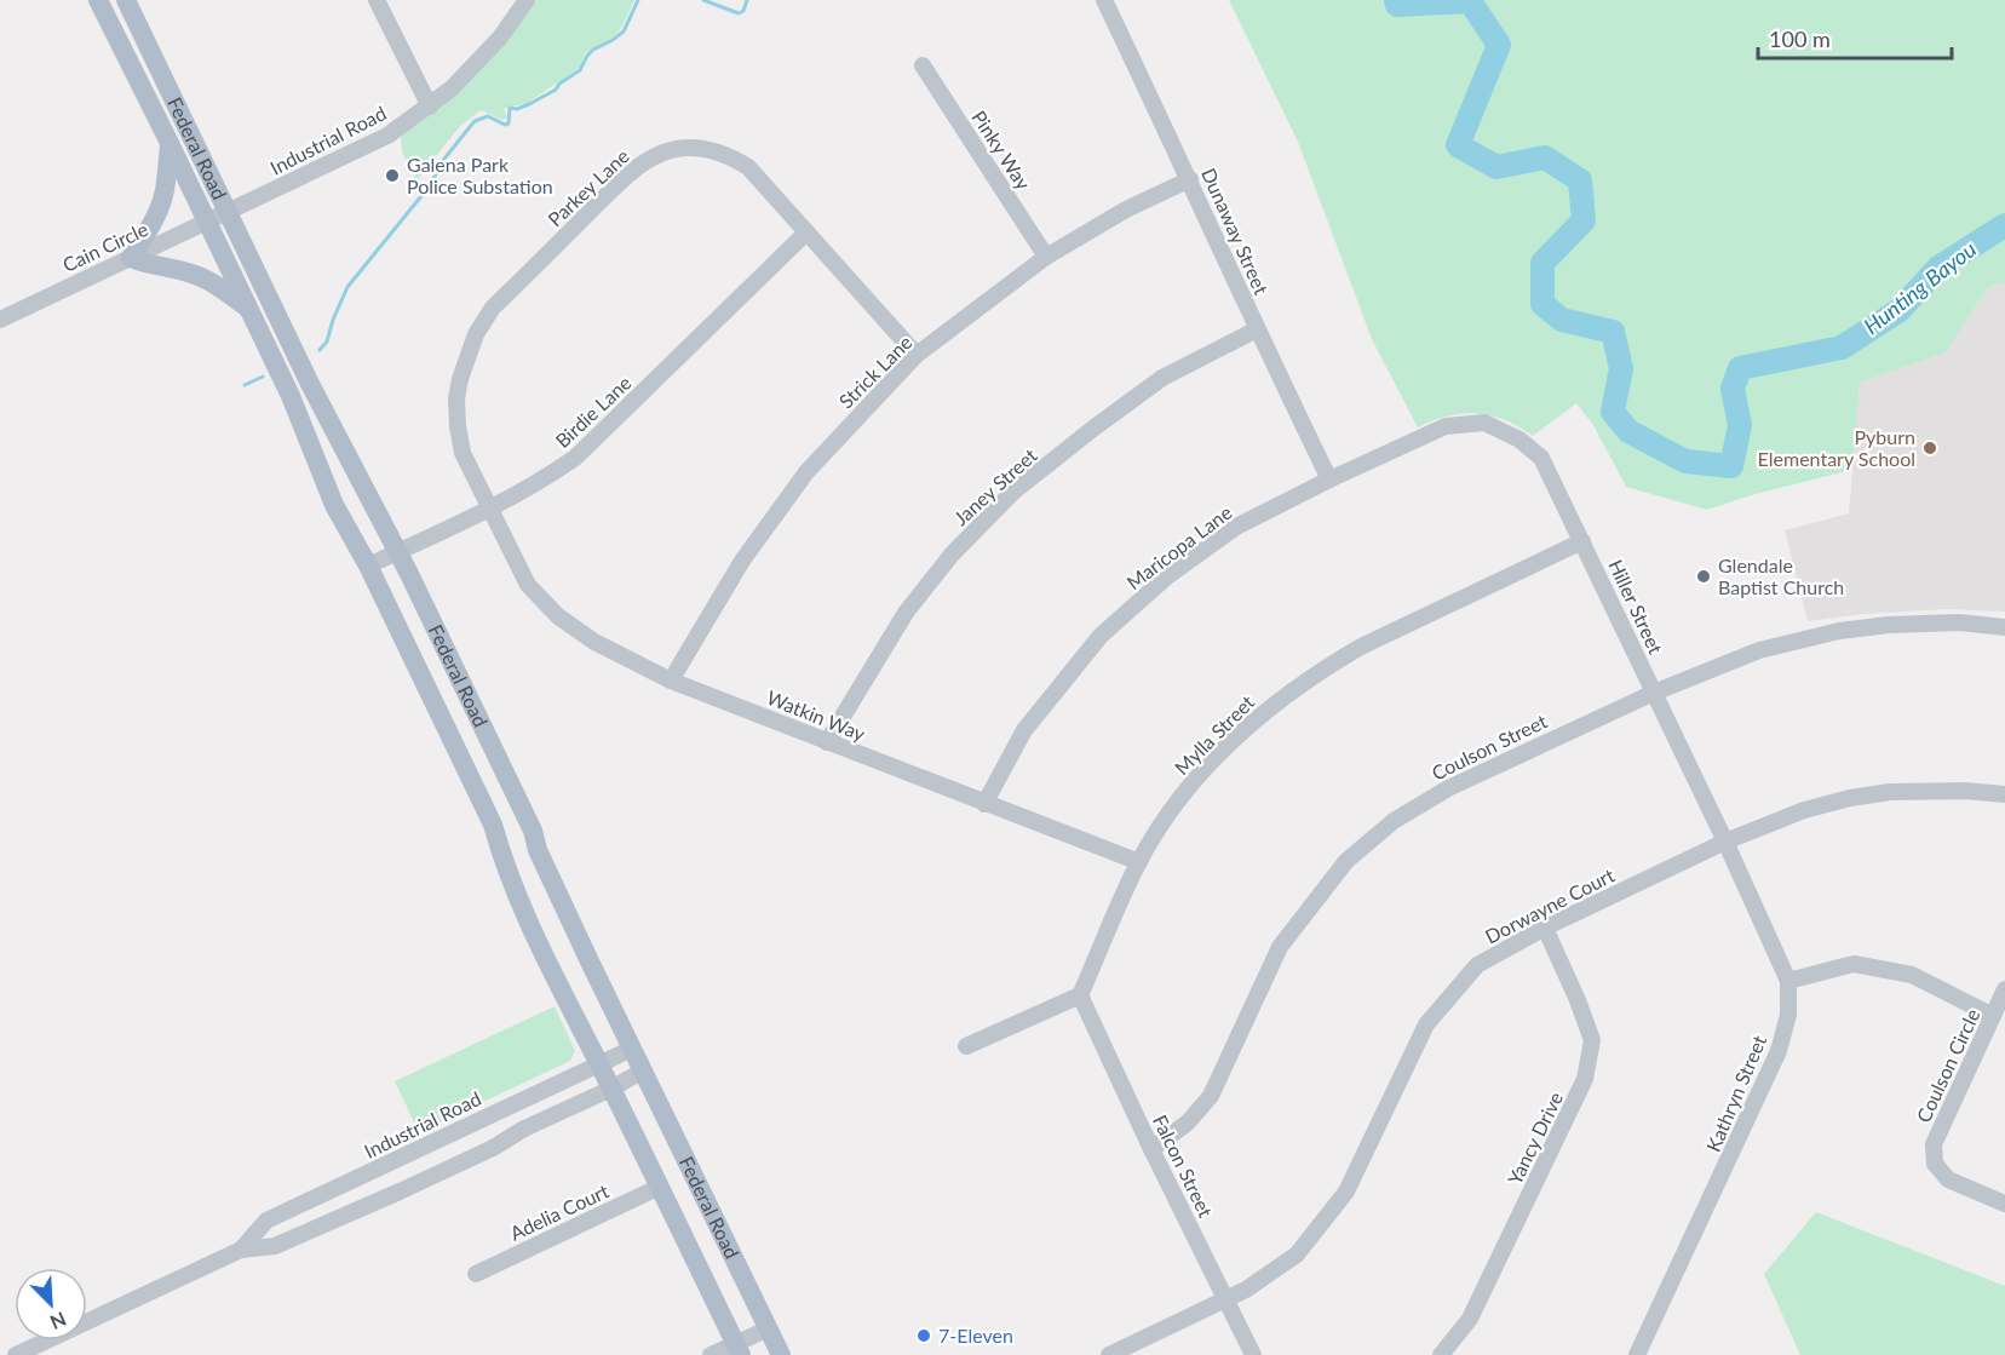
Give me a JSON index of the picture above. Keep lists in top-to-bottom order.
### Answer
{
  "streets": {
    "main road": ["Federal Road"],
    "street": [
      "Industrial Road",
      "Pinky Way",
      "Parkey Lane",
      "Dunaway Street",
      "Cain Circle",
      "Strick Lane",
      "Birdie Lane",
      "Janey Street",
      "Maricopa Lane",
      "Hiller Street",
      "Watkin Way",
      "Mylla Street",
      "Coulson Street",
      "Dorwayne Court",
      "Coulson Circle",
      "Kathryn Street",
      "Yancy Drive",
      "Falcon Street",
      "Adelia Court"
    ]
  },
  "crossings": [
    ["Industrial Road", "Federal Road"],
    ["Industrial Road", "Cain Circle"],
    ["Federal Road", "Cain Circle"],
    ["Federal Road", "Birdie Lane"],
    ["Federal Road", "Adelia Court"],
    ["Pinky Way", "Strick Lane"],
    ["Parkey Lane", "Strick Lane"],
    ["Parkey Lane", "Birdie Lane"],
    ["Parkey Lane", "Watkin Way"],
    ["Dunaway Street", "Strick Lane"],
    ["Dunaway Street", "Janey Street"],
    ["Dunaway Street", "Maricopa Lane"],
    ["Strick Lane", "Watkin Way"],
    ["Janey Street", "Watkin Way"],
    ["Maricopa Lane", "Hiller Street"],
    ["Maricopa Lane", "Watkin Way"],
    ["Hiller Street", "Mylla Street"],
    ["Hiller Street", "Coulson Street"],
    ["Hiller Street", "Dorwayne Court"],
    ["Hiller Street", "Kathryn Street"],
    ["Watkin Way", "Mylla Street"],
    ["Mylla Street", "Falcon Street"],
    ["Coulson Street", "Falcon Street"],
    ["Dorwayne Court", "Kathryn Street"],
    ["Dorwayne Court", "Yancy Drive"],
    ["Dorwayne Court", "Falcon Street"]
  ],
  "water": ["Hunting Bayou"],
  "places": [
    "Galena Park Police Substation",
    "Pyburn Elementary School",
    "Glendale Baptist Church",
    "7-Eleven"
  ],
  "scale_bar": "100 m",
  "north": "bottom right"
}
